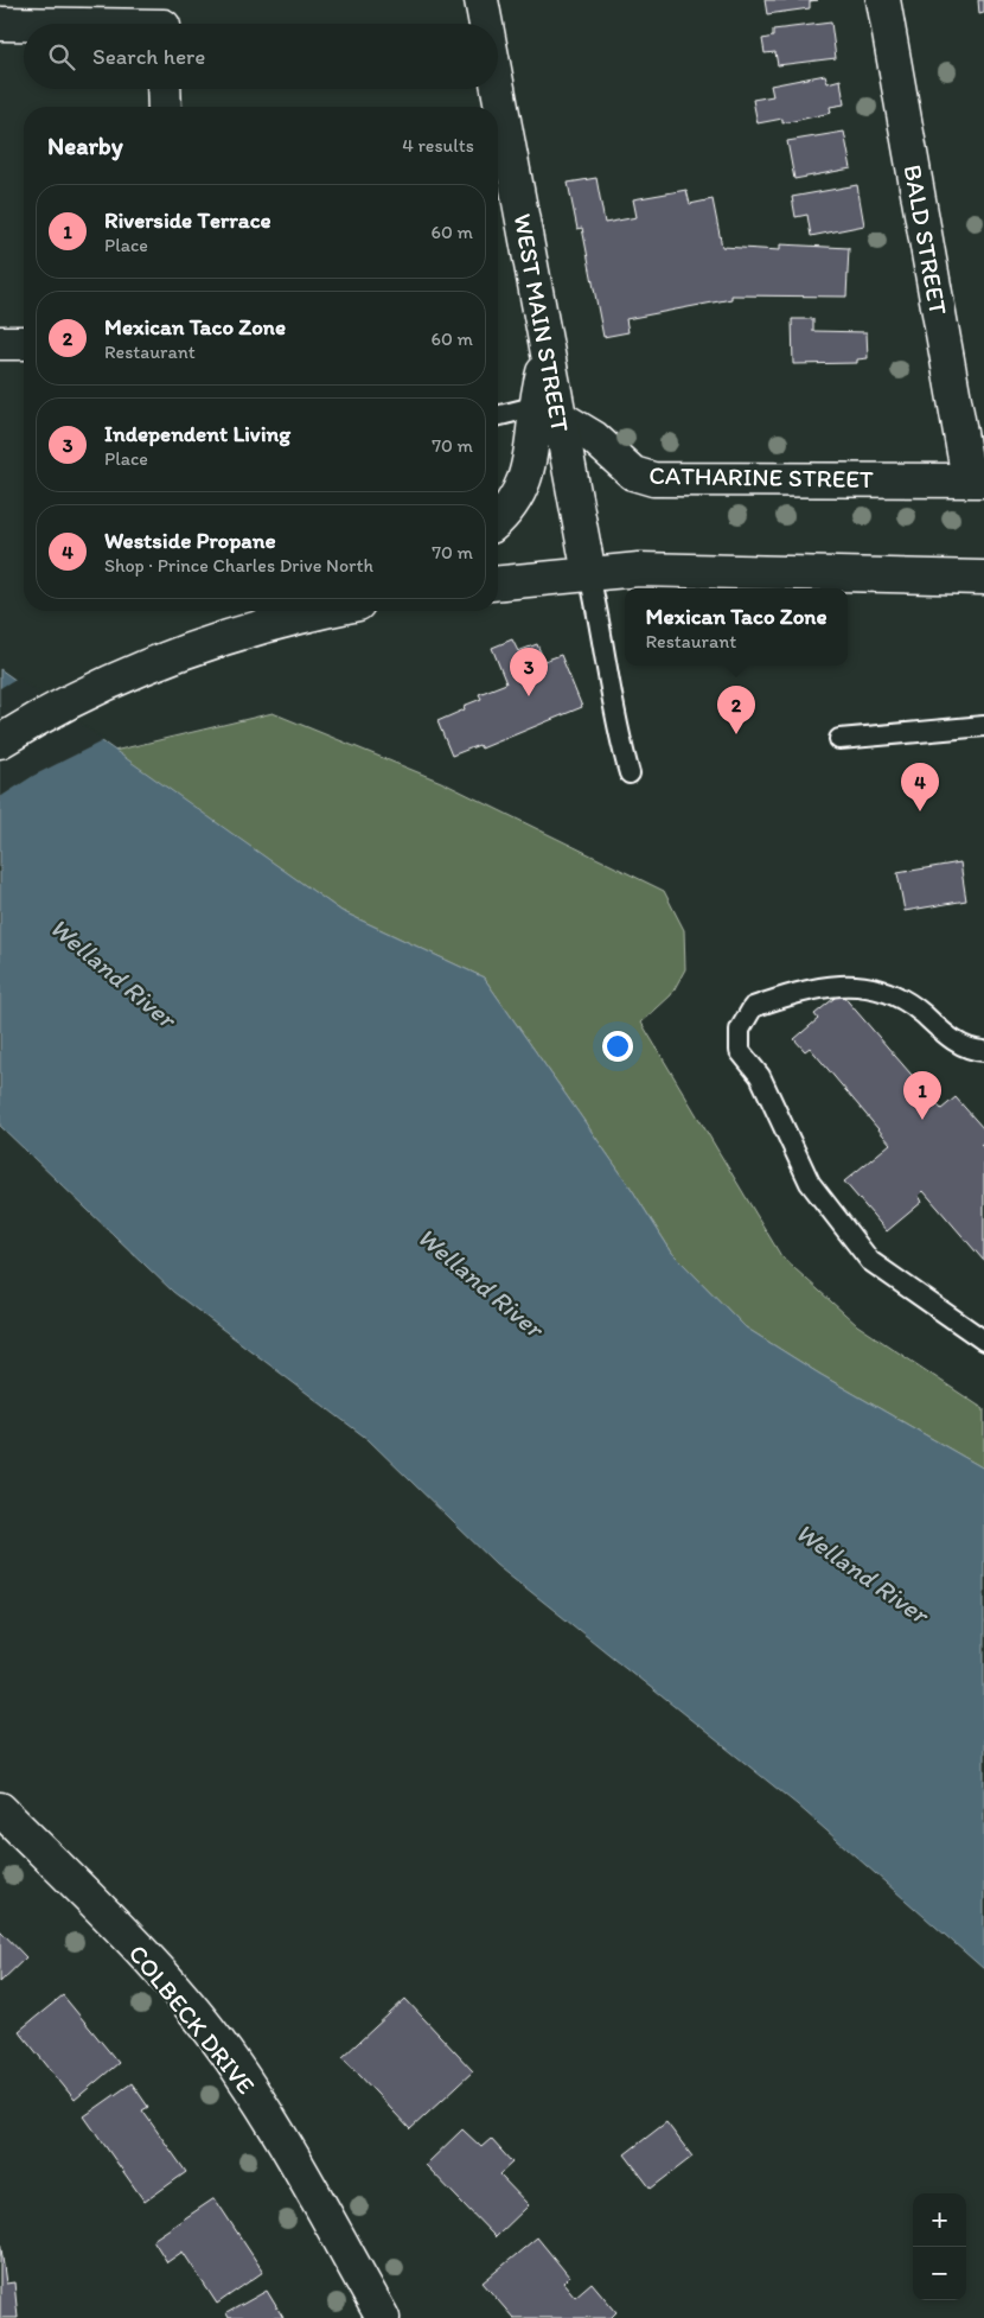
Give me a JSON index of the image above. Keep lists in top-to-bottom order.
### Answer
{
  "streets": {
    "street": [
      "BALD STREET",
      "WEST MAIN STREET",
      "CATHARINE STREET",
      "COLBECK DRIVE"
    ]
  },
  "crossings": [
    ["BALD STREET", "CATHARINE STREET"],
    ["WEST MAIN STREET", "CATHARINE STREET"]
  ],
  "water": ["Welland River"],
  "page": {
    "search": "Search here",
    "heading": ["Nearby", "4 results"],
    "list": [
      {
        "mark": "1",
        "name": "Riverside Terrace",
        "note": "Place",
        "value": "60 m"
      },
      {
        "mark": "2",
        "name": "Mexican Taco Zone",
        "note": "Restaurant",
        "value": "60 m"
      },
      {
        "mark": "3",
        "name": "Independent Living",
        "note": "Place",
        "value": "70 m"
      },
      {
        "mark": "4",
        "name": "Westside Propane",
        "note": "Shop · Prince Charles Drive North",
        "value": "70 m"
      }
    ],
    "popup": ["Mexican Taco Zone", "Restaurant"],
    "pins": [
      "3",
      "2",
      "4",
      "1"
    ],
    "map_buttons": ["+", "−"]
  }
}
